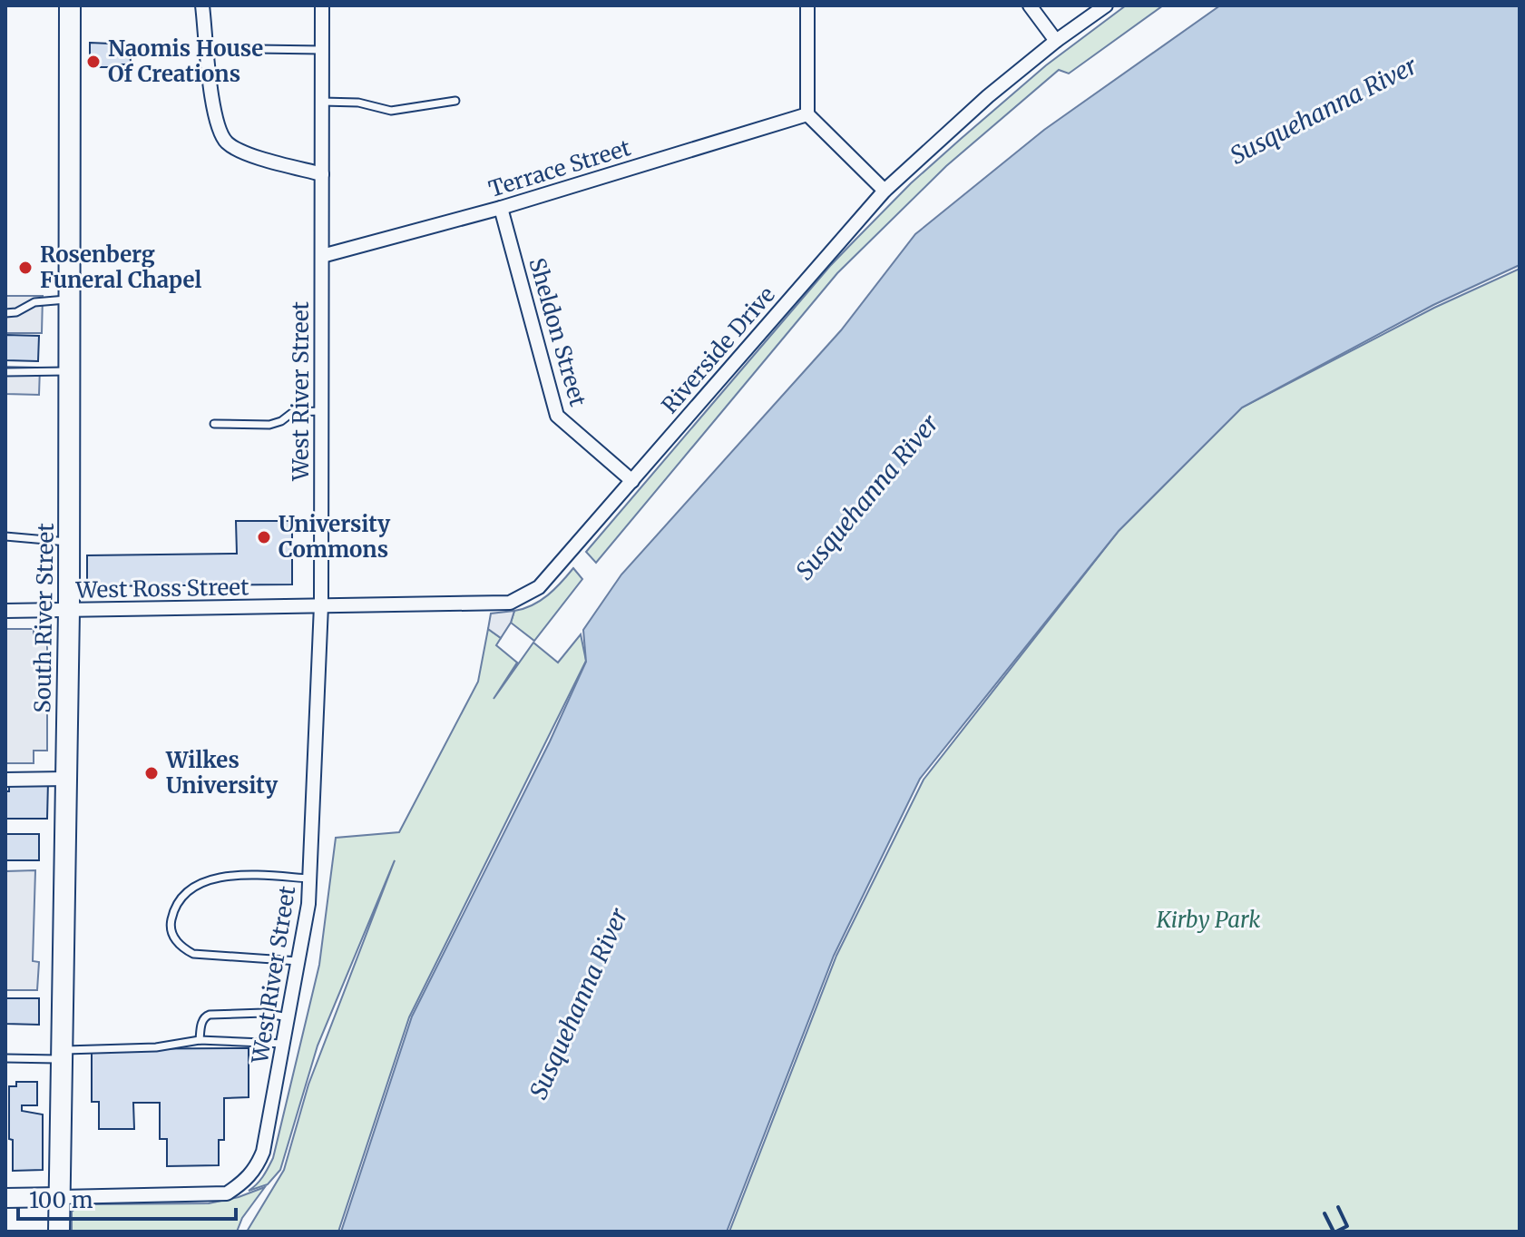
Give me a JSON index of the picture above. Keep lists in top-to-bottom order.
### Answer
{
  "streets": {
    "main road": ["South River Street"],
    "street": [
      "Terrace Street",
      "Sheldon Street",
      "Riverside Drive",
      "West River Street",
      "West Ross Street"
    ]
  },
  "crossings": [
    ["Terrace Street", "Sheldon Street"],
    ["Terrace Street", "West River Street"],
    ["Sheldon Street", "Riverside Drive"],
    ["Riverside Drive", "West River Street"],
    ["Riverside Drive", "West Ross Street"],
    ["West River Street", "West Ross Street"],
    ["West River Street", "South River Street"],
    ["West Ross Street", "South River Street"]
  ],
  "water": ["Susquehanna River"],
  "parks": ["Kirby Park"],
  "places": [
    "Naomis House Of Creations",
    "Rosenberg Funeral Chapel",
    "University Commons",
    "Wilkes University"
  ],
  "scale_bar": "100 m"
}
